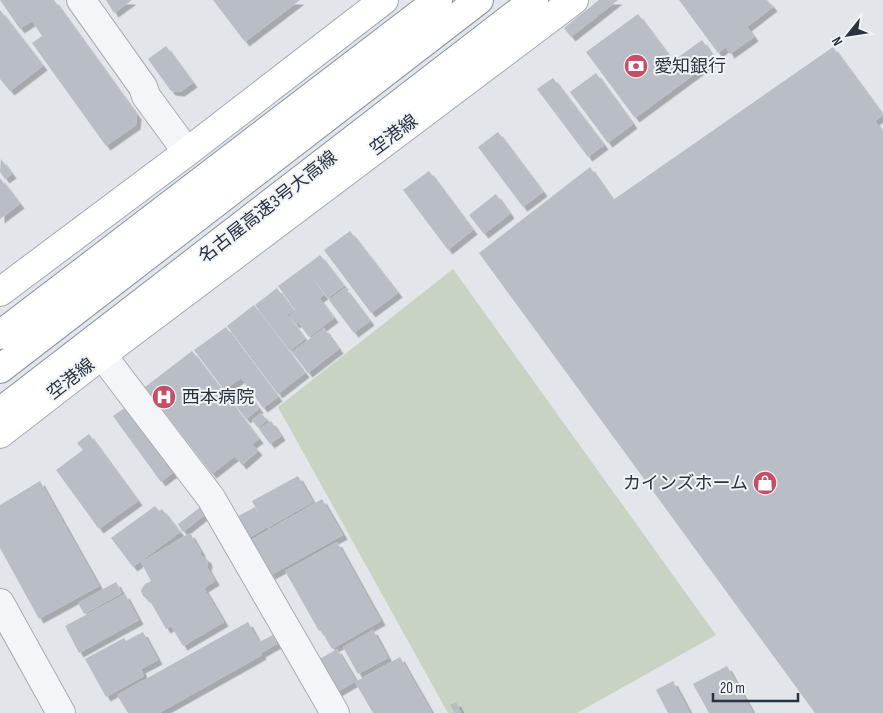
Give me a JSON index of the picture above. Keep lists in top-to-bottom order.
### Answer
{
  "streets": {
    "main road": ["空港線", "名古屋高速3号大高線"]
  },
  "places": {
    "bank": ["愛知銀行"],
    "hospital": ["西本病院"],
    "shop": ["カインズホーム"]
  },
  "scale_bar": "20 m",
  "north": "bottom left"
}
